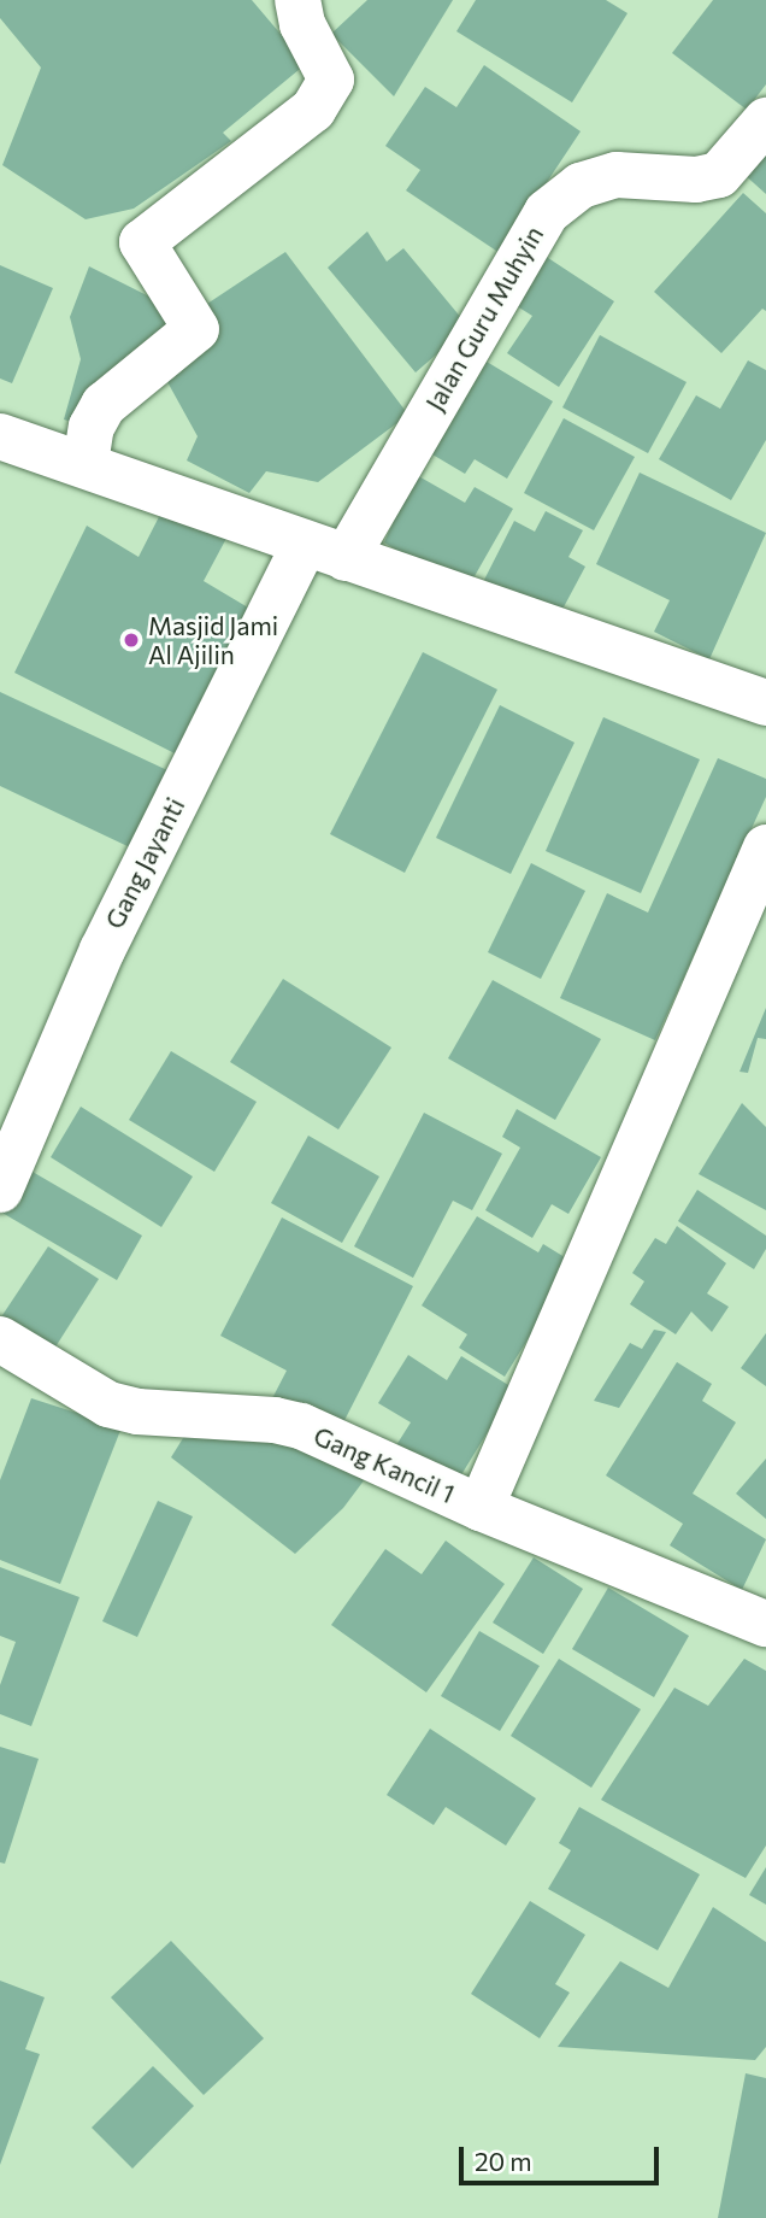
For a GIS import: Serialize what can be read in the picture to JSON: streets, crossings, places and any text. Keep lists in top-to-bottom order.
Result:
{
  "streets": {
    "street": ["Jalan Guru Muhyin", "Gang Jayanti", "Gang Kancil 1"]
  },
  "crossings": [
    ["Jalan Guru Muhyin", "Gang Jayanti"]
  ],
  "places": ["Masjid Jami Al Ajilin"],
  "scale_bar": "20 m"
}
